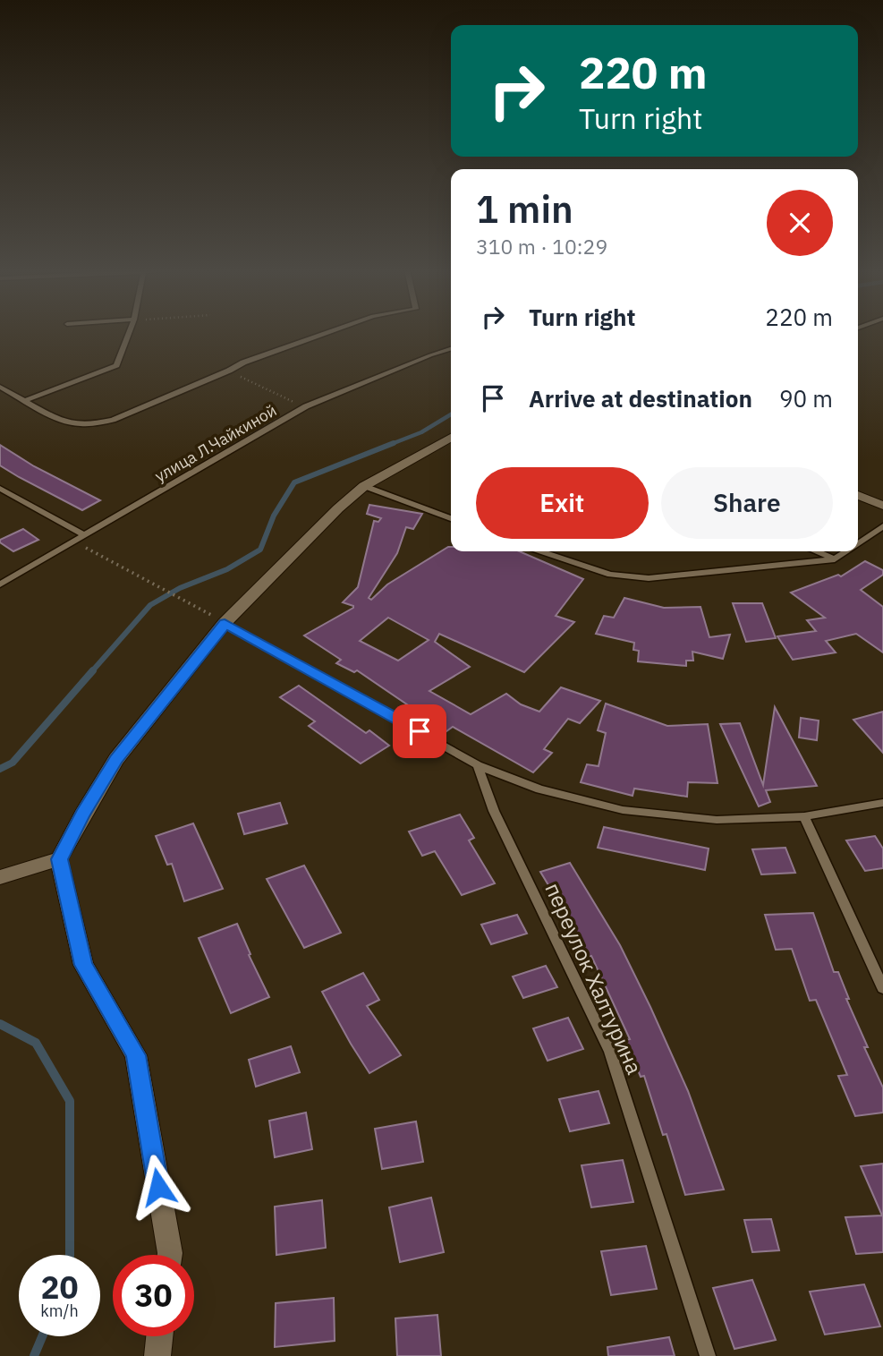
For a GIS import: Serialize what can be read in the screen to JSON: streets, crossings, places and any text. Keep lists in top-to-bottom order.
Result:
{
  "streets": {
    "lane": ["улица Л.Чайкиной", "переулок Халтурина"]
  },
  "page": {
    "turn": ["220 m", "Turn right"],
    "heading": ["1 min", "310 m · 10:29"],
    "list": [
      {
        "name": "Turn right",
        "value": "220 m"
      },
      {
        "name": "Arrive at destination",
        "value": "90 m"
      }
    ],
    "buttons": ["Exit", "Share"],
    "speed": "20 km/h",
    "limit": "30"
  }
}
